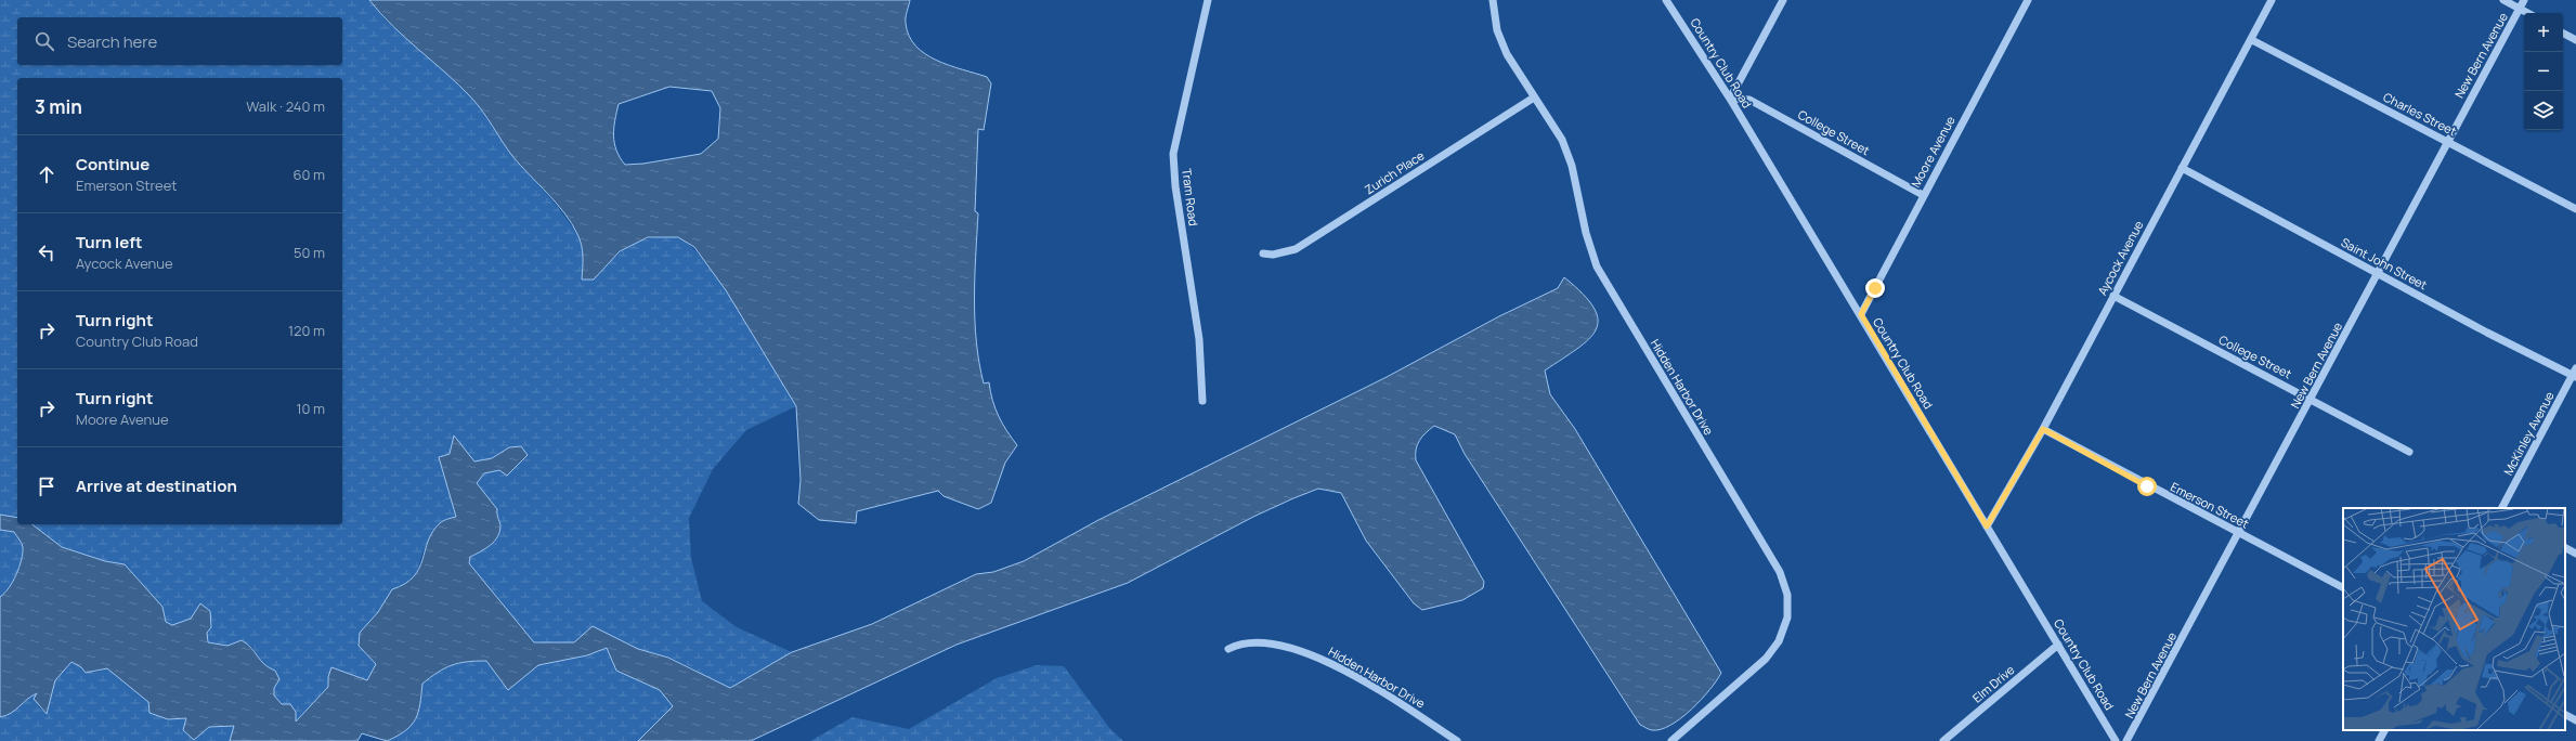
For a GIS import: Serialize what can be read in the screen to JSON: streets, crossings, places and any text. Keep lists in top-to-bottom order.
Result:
{
  "streets": {
    "street": [
      "New Bern Avenue",
      "Country Club Road",
      "Charles Street",
      "College Street",
      "Moore Avenue",
      "Zurich Place",
      "Tram Road",
      "Aycock Avenue",
      "Saint John Street",
      "Hidden Harbor Drive",
      "McKinley Avenue",
      "Emerson Street",
      "Elm Drive"
    ]
  },
  "crossings": [
    ["New Bern Avenue", "Charles Street"],
    ["New Bern Avenue", "College Street"],
    ["New Bern Avenue", "Saint John Street"],
    ["New Bern Avenue", "Emerson Street"],
    ["Country Club Road", "College Street"],
    ["Country Club Road", "Moore Avenue"],
    ["Country Club Road", "Aycock Avenue"],
    ["Country Club Road", "Elm Drive"],
    ["Charles Street", "Aycock Avenue"],
    ["College Street", "Moore Avenue"],
    ["College Street", "Aycock Avenue"],
    ["Zurich Place", "Hidden Harbor Drive"],
    ["Aycock Avenue", "Saint John Street"],
    ["Aycock Avenue", "Emerson Street"],
    ["Saint John Street", "McKinley Avenue"]
  ],
  "page": {
    "map_buttons": ["+", "−"],
    "search": "Search here",
    "heading": ["3 min", "Walk · 240 m"],
    "list": [
      ["Continue", "Emerson Street", "60 m"],
      ["Turn left", "Aycock Avenue", "50 m"],
      ["Turn right", "Country Club Road", "120 m"],
      ["Turn right", "Moore Avenue", "10 m"],
      "Arrive at destination"
    ]
  }
}
